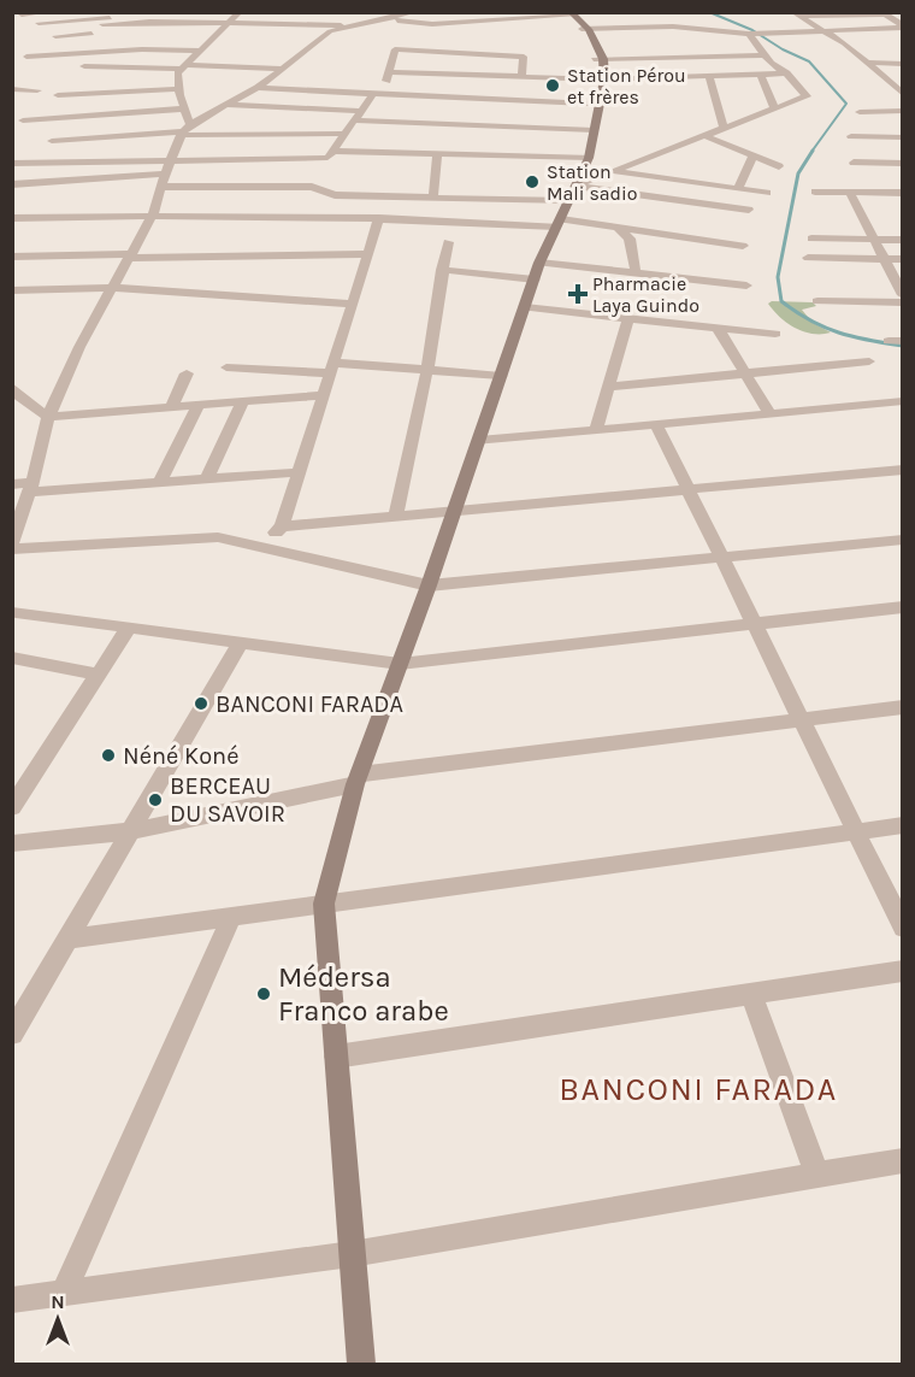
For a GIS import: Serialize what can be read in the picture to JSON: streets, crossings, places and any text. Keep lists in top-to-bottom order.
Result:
{
  "districts": ["BANCONI FARADA"],
  "places": {
    "other": [
      "Station Pérou et frères",
      "Station Mali sadio",
      "BANCONI FARADA",
      "Néné Koné",
      "BERCEAU DU SAVOIR",
      "Médersa Franco arabe"
    ],
    "health": ["Pharmacie Laya Guindo"]
  },
  "north": "top"
}
